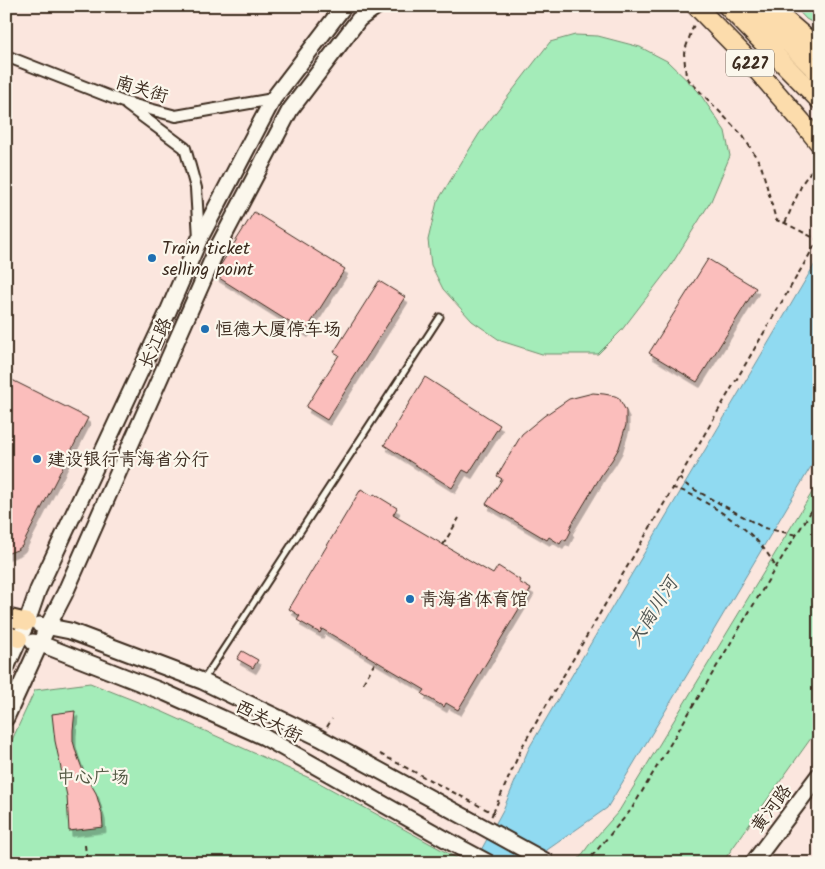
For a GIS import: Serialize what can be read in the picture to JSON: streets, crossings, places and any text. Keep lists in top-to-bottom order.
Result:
{
  "streets": {
    "highway": ["G227"],
    "main road": ["长江路", "西关大街", "黄河路"],
    "street": ["南关街"]
  },
  "crossings": [
    ["南关街", "长江路"],
    ["长江路", "西关大街"]
  ],
  "water": ["大南川河"],
  "parks": ["中心广场"],
  "places": [
    "Train ticket selling point",
    "恒德大厦停车场",
    "建设银行青海省分行",
    "青海省体育馆"
  ]
}
